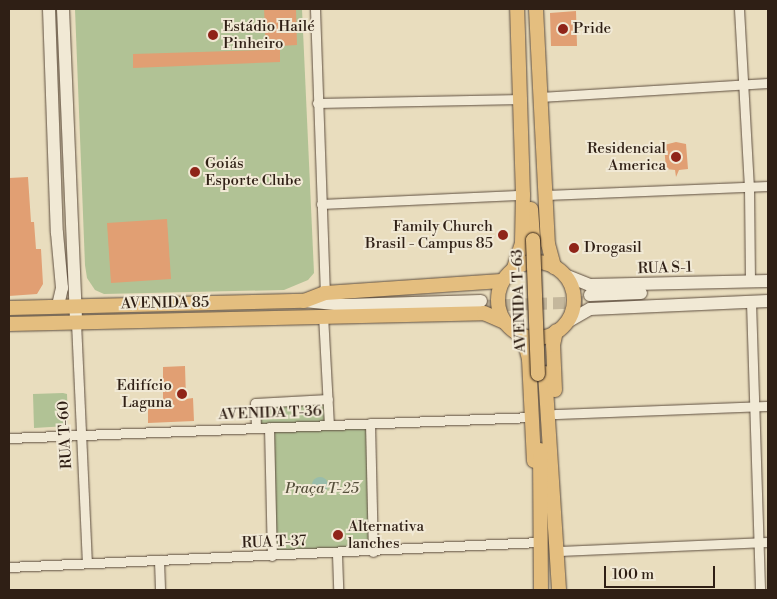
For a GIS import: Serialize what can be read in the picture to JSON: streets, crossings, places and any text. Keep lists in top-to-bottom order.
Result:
{
  "streets": {
    "main road": [
      "RUA S-1",
      "AVENIDA T-63",
      "AVENIDA 85",
      "RUA T-60"
    ],
    "street": ["AVENIDA T-36", "RUA T-37"]
  },
  "crossings": [
    ["RUA S-1", "AVENIDA T-63"],
    ["RUA S-1", "AVENIDA 85"],
    ["AVENIDA T-63", "AVENIDA 85"],
    ["AVENIDA T-63", "AVENIDA T-36"],
    ["AVENIDA T-63", "RUA T-37"],
    ["AVENIDA 85", "RUA T-60"],
    ["AVENIDA T-36", "RUA T-60"],
    ["RUA T-60", "RUA T-37"]
  ],
  "parks": ["Praça T-25"],
  "places": [
    "Pride",
    "Estádio Hailé Pinheiro",
    "Residencial America",
    "Goiás Esporte Clube",
    "Family Church Brasil - Campus 85",
    "Drogasil",
    "Edifício Laguna",
    "Alternativa lanches"
  ],
  "scale_bar": "100 m"
}
